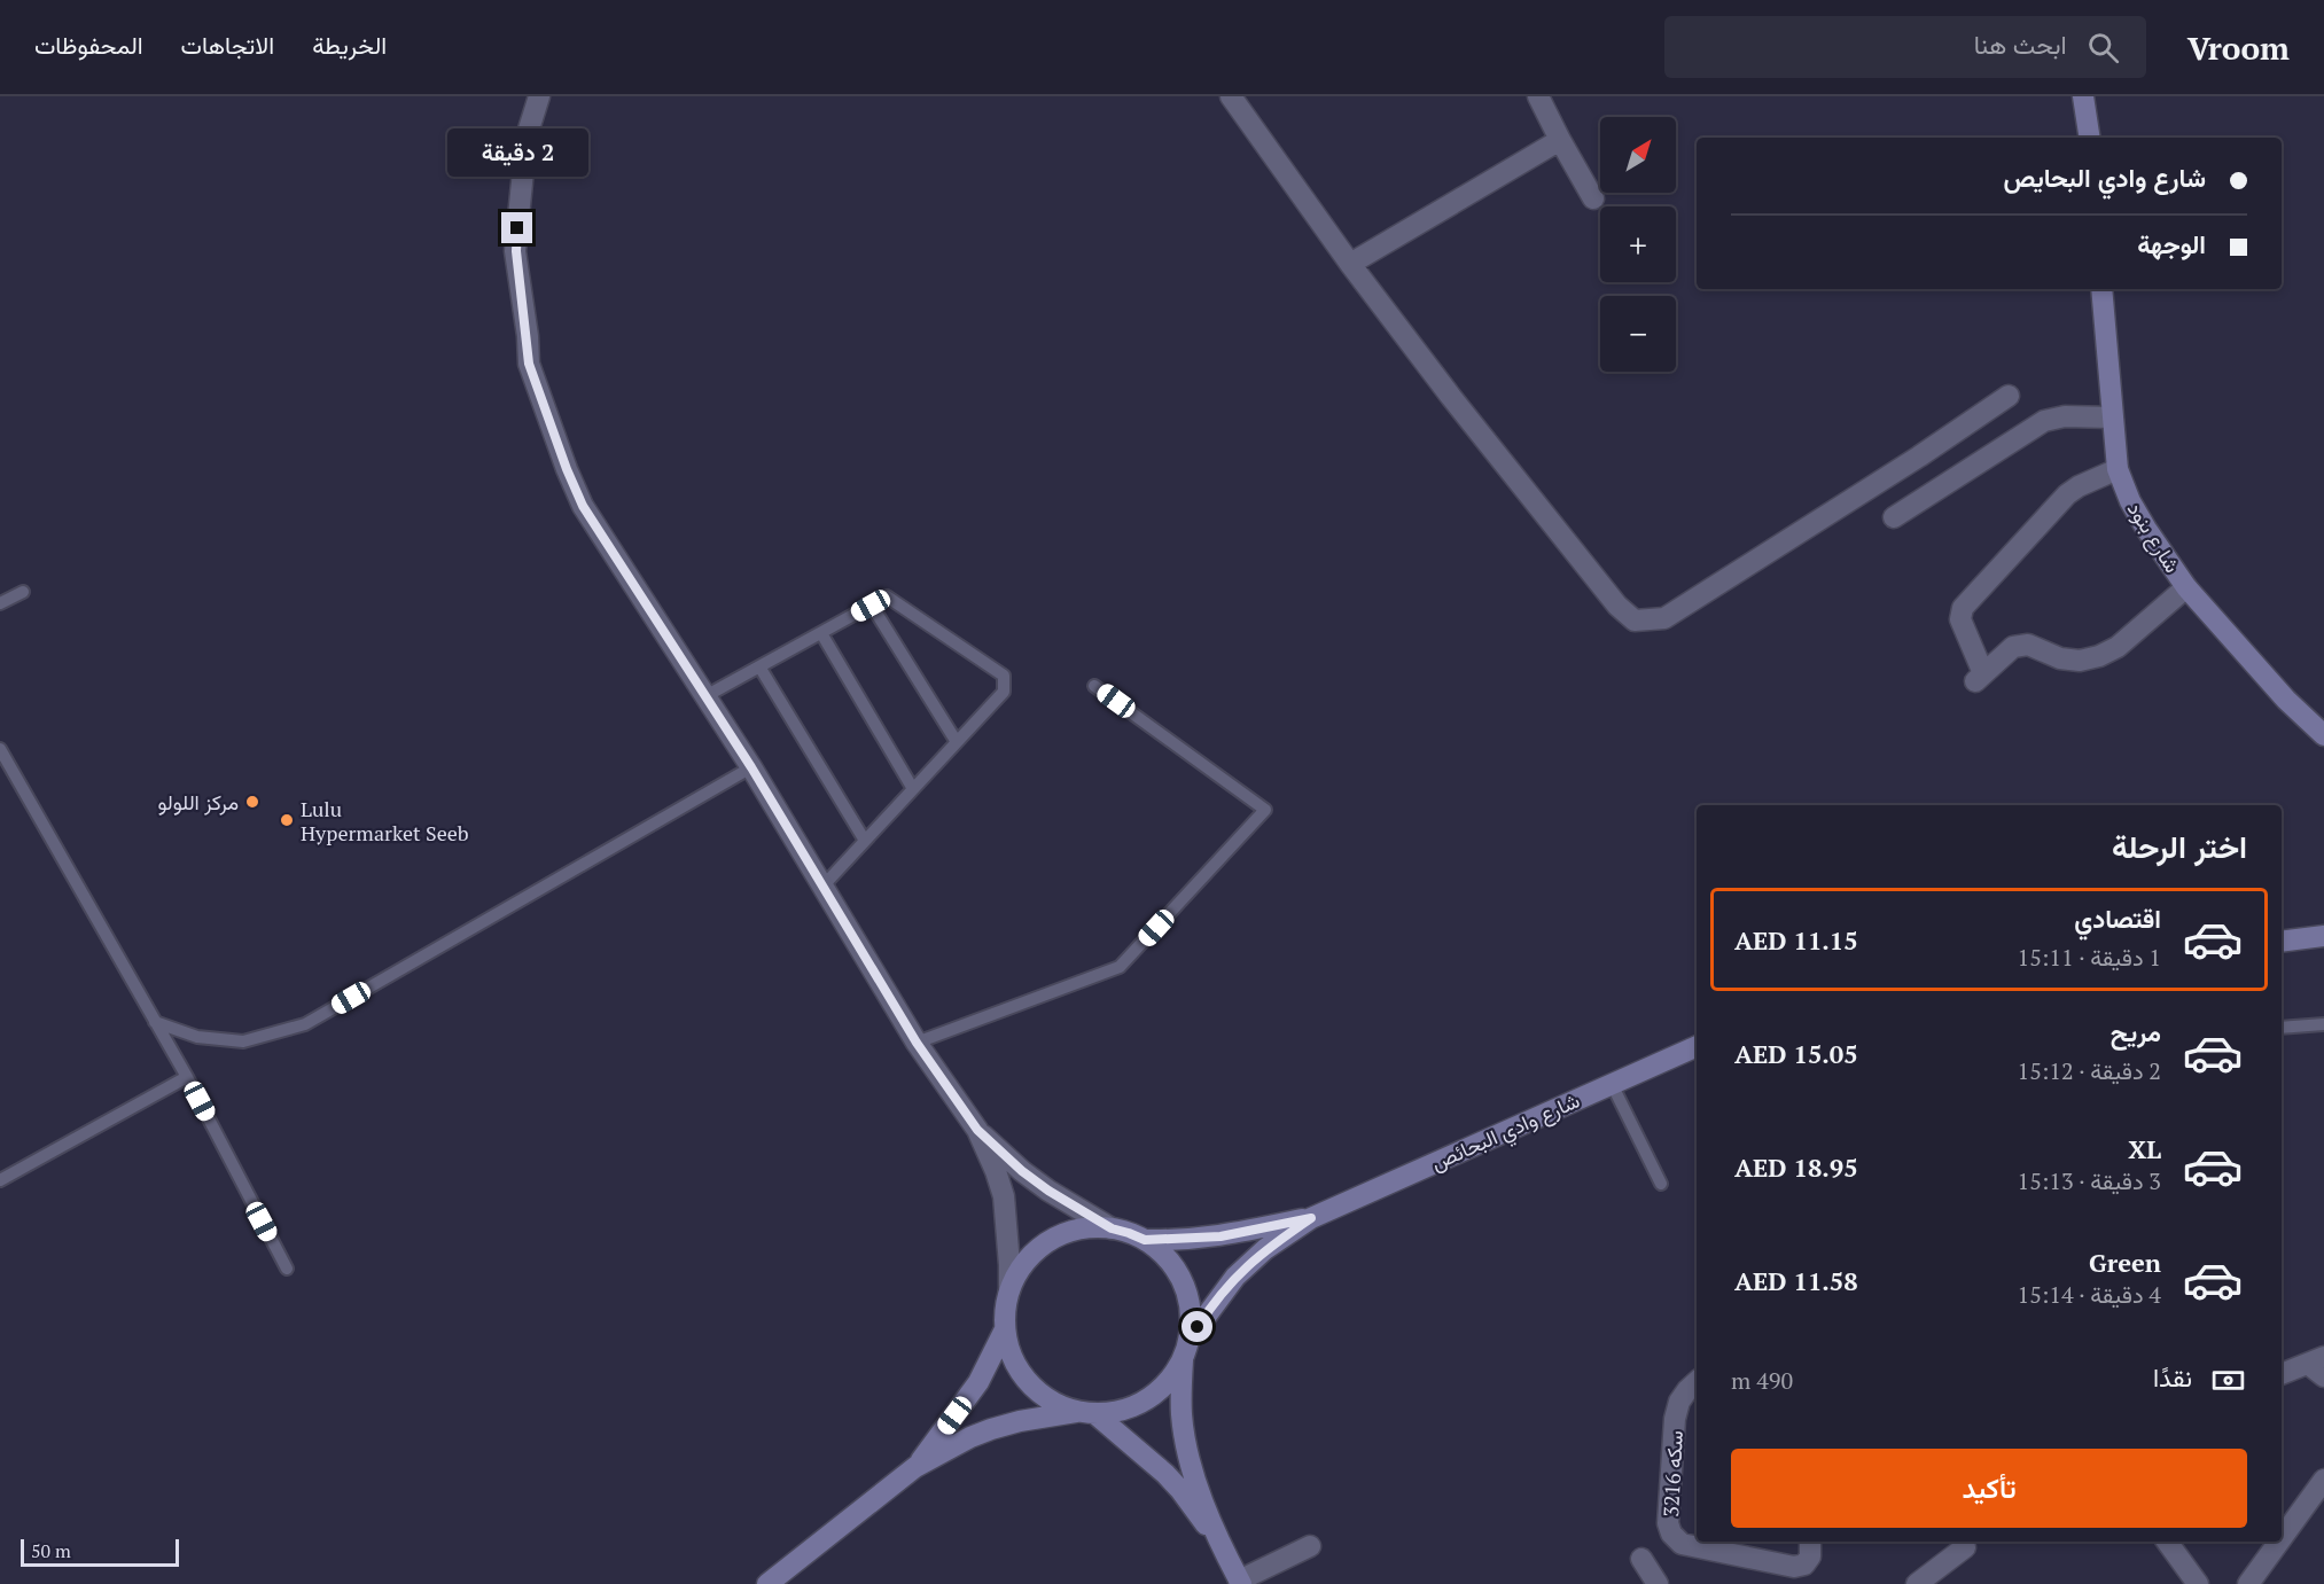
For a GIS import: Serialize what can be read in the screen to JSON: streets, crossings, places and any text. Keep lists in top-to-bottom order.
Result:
{
  "streets": {
    "street": ["شارع بنود", "شارع وادي البحائص", "سكه 3216"]
  },
  "places": ["مركز اللولو", "Lulu Hypermarket Seeb"],
  "scale_bar": "50 m",
  "north": "top right",
  "page": {
    "header": "Vroom",
    "search": "ابحث هنا",
    "nav": ["الخريطة", "الاتجاهات", "المحفوظات"],
    "map_buttons": ["+", "−"],
    "bubble": "2 دقيقة",
    "banner": ["شارع وادي البحايص", "الوجهة"],
    "heading": "اختر الرحلة",
    "list": [
      {
        "name": "اقتصادي",
        "note": "1 دقيقة · 15:11",
        "value": "AED 11.15"
      },
      {
        "name": "مريح",
        "note": "2 دقيقة · 15:12",
        "value": "AED 15.05"
      },
      {
        "name": "XL",
        "note": "3 دقيقة · 15:13",
        "value": "AED 18.95"
      },
      {
        "name": "Green",
        "note": "4 دقيقة · 15:14",
        "value": "AED 11.58"
      }
    ],
    "pay": ["نقدًا", "490 m"],
    "buttons": "تأكيد",
    "scale": "50 m"
  }
}
